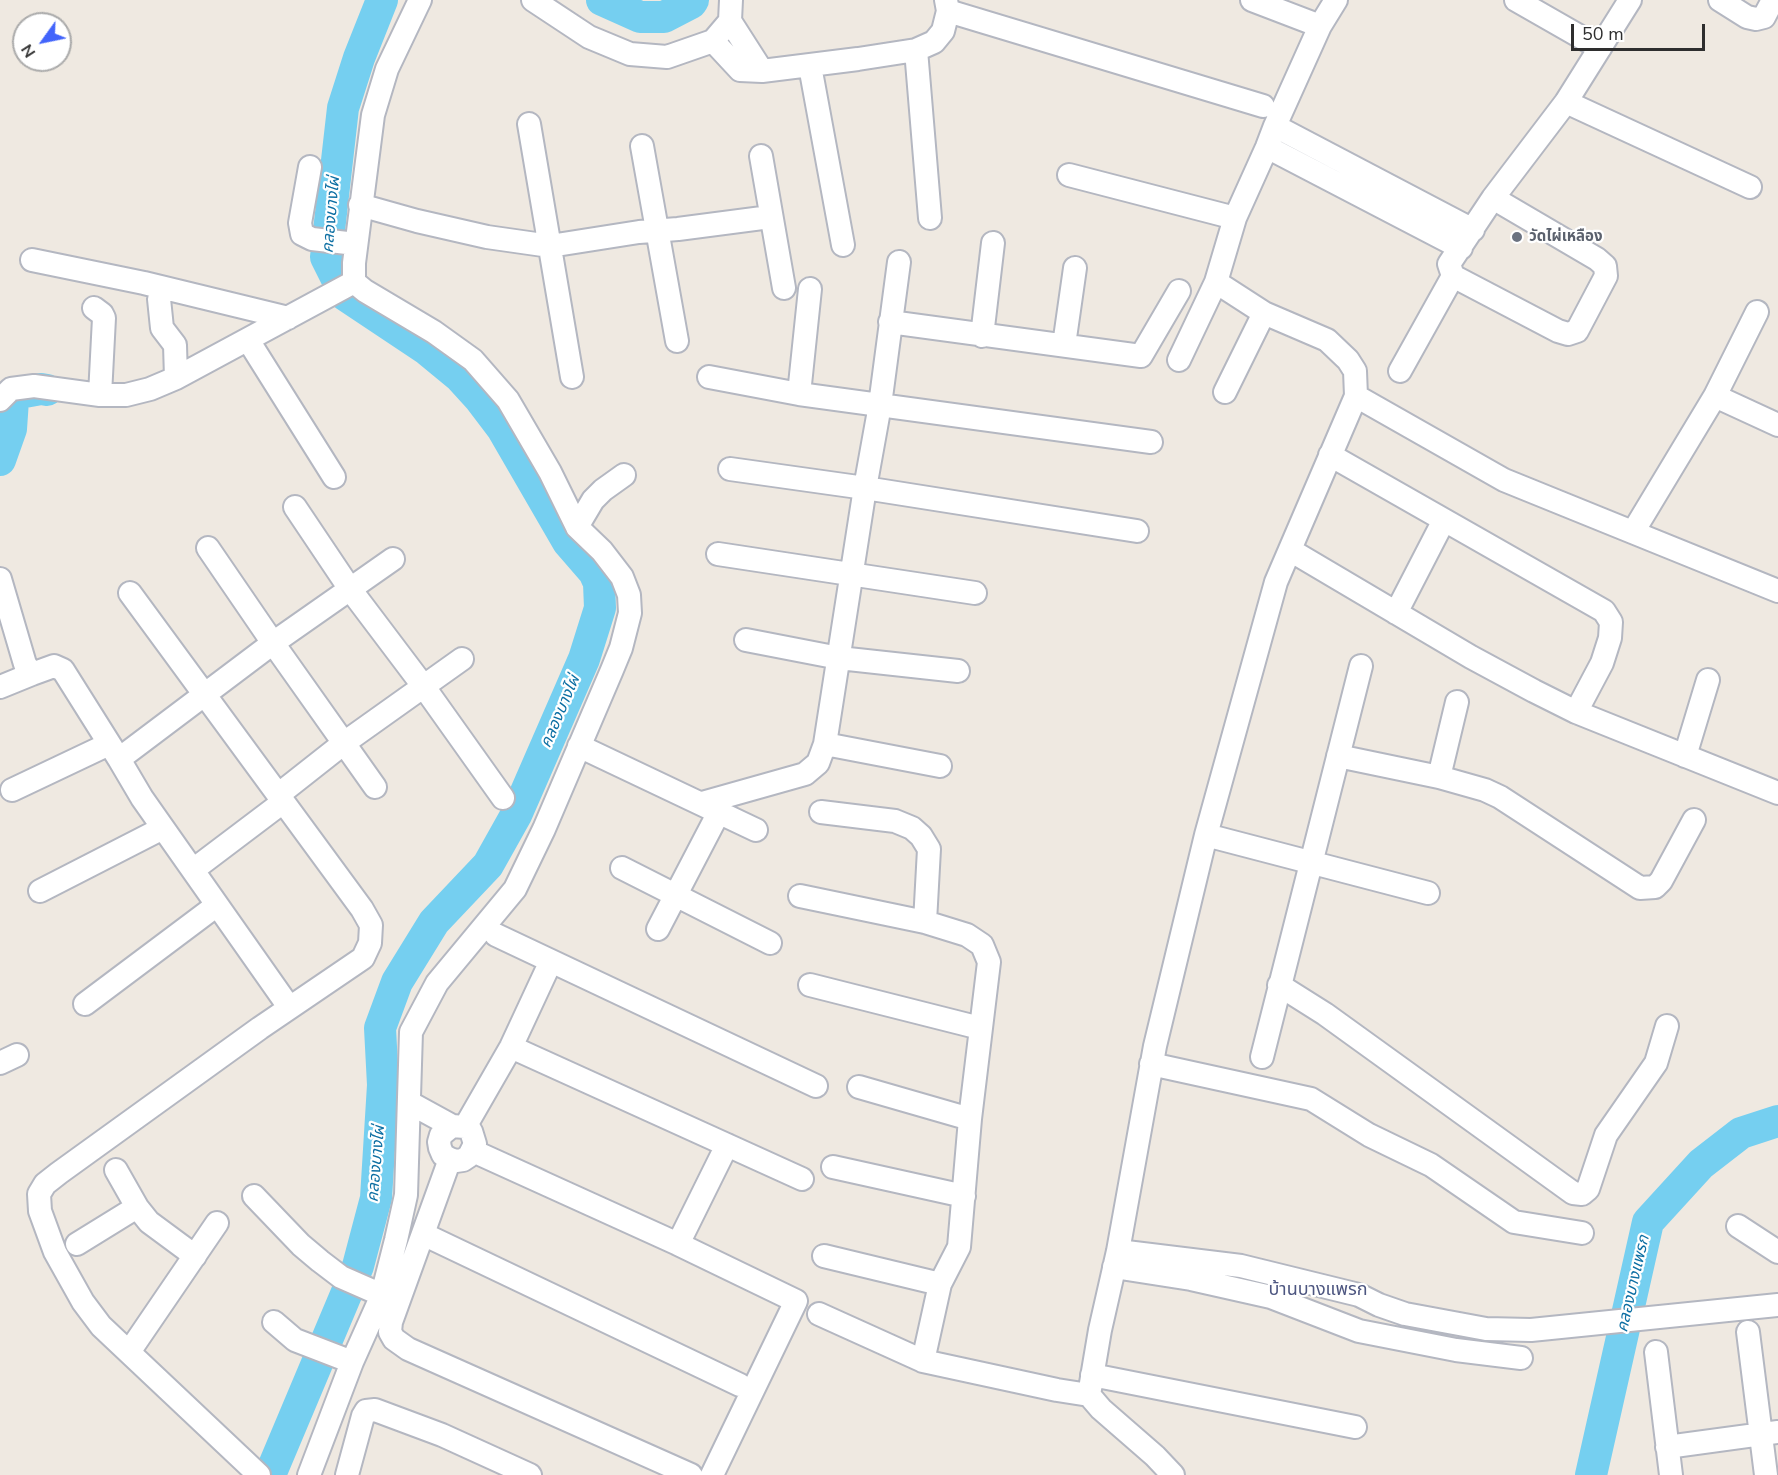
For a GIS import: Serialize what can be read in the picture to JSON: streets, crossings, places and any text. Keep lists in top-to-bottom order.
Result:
{
  "districts": ["บ้านบางแพรก"],
  "water": ["คลองบางไผ่", "คลองบางแพรก"],
  "places": ["วัดไผ่เหลือง"],
  "scale_bar": "50 m",
  "north": "bottom left"
}
